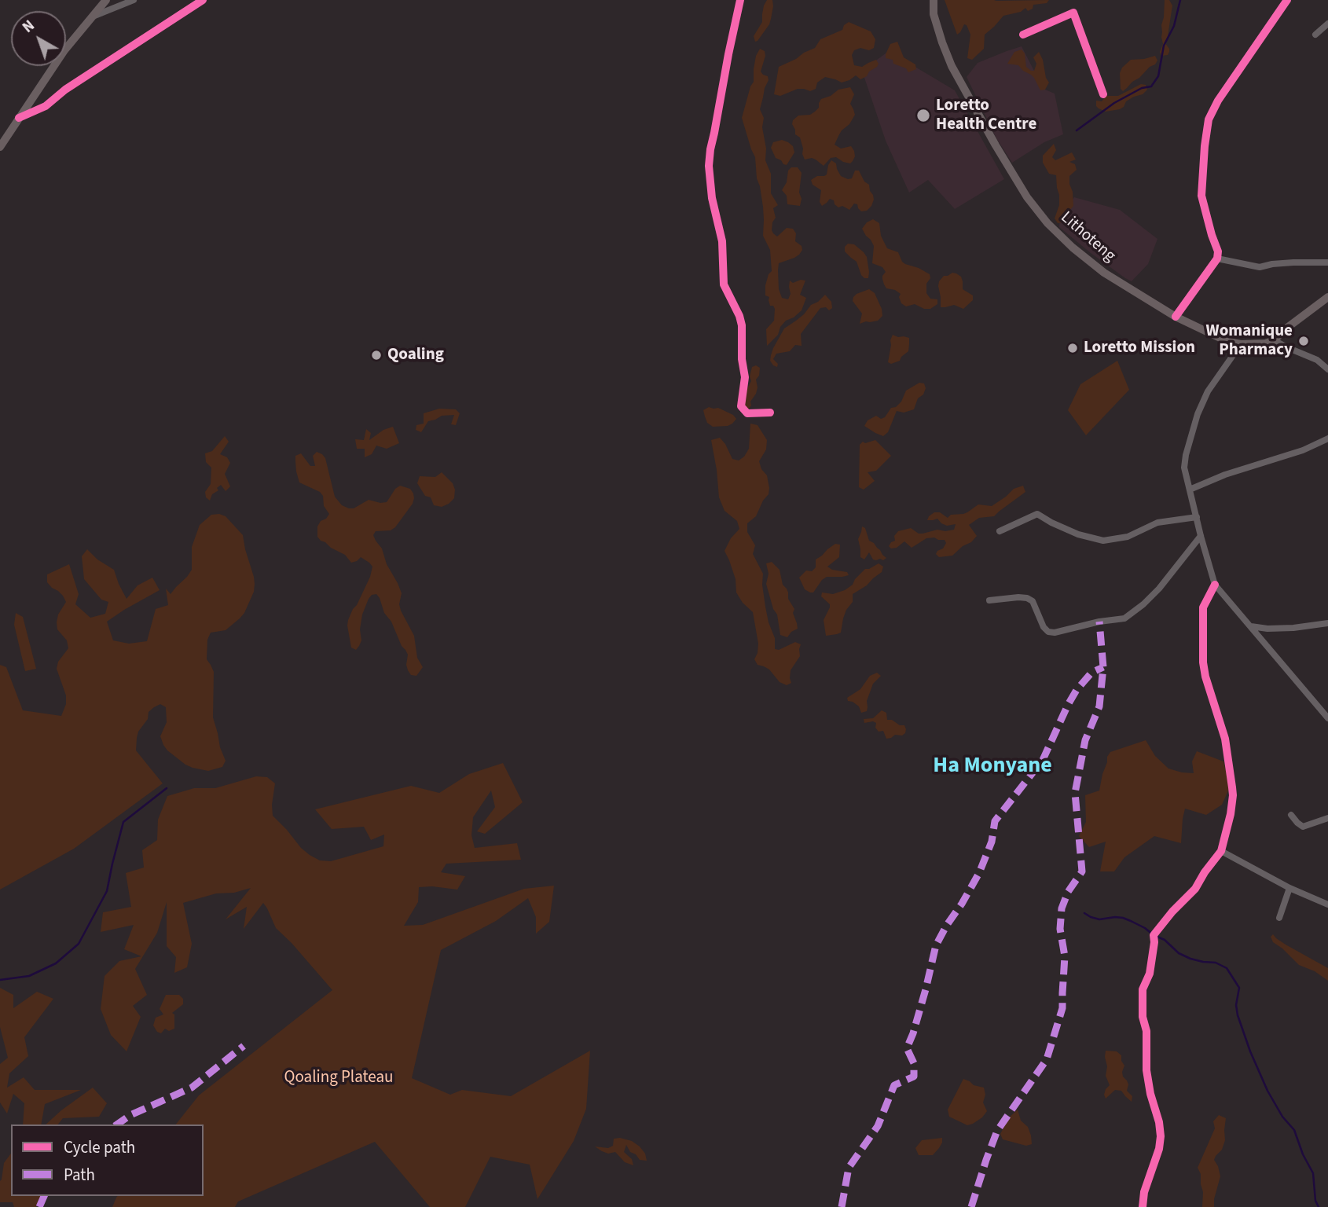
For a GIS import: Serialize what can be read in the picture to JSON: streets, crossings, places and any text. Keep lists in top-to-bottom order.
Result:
{
  "streets": {
    "main road": ["Lithoteng"]
  },
  "districts": ["Ha Monyane"],
  "parks": ["Qoaling Plateau"],
  "places": [
    "Loretto Health Centre",
    "Womanique Pharmacy",
    "Loretto Mission",
    "Qoaling"
  ],
  "legend": ["Cycle path", "Path"],
  "north": "top left"
}
